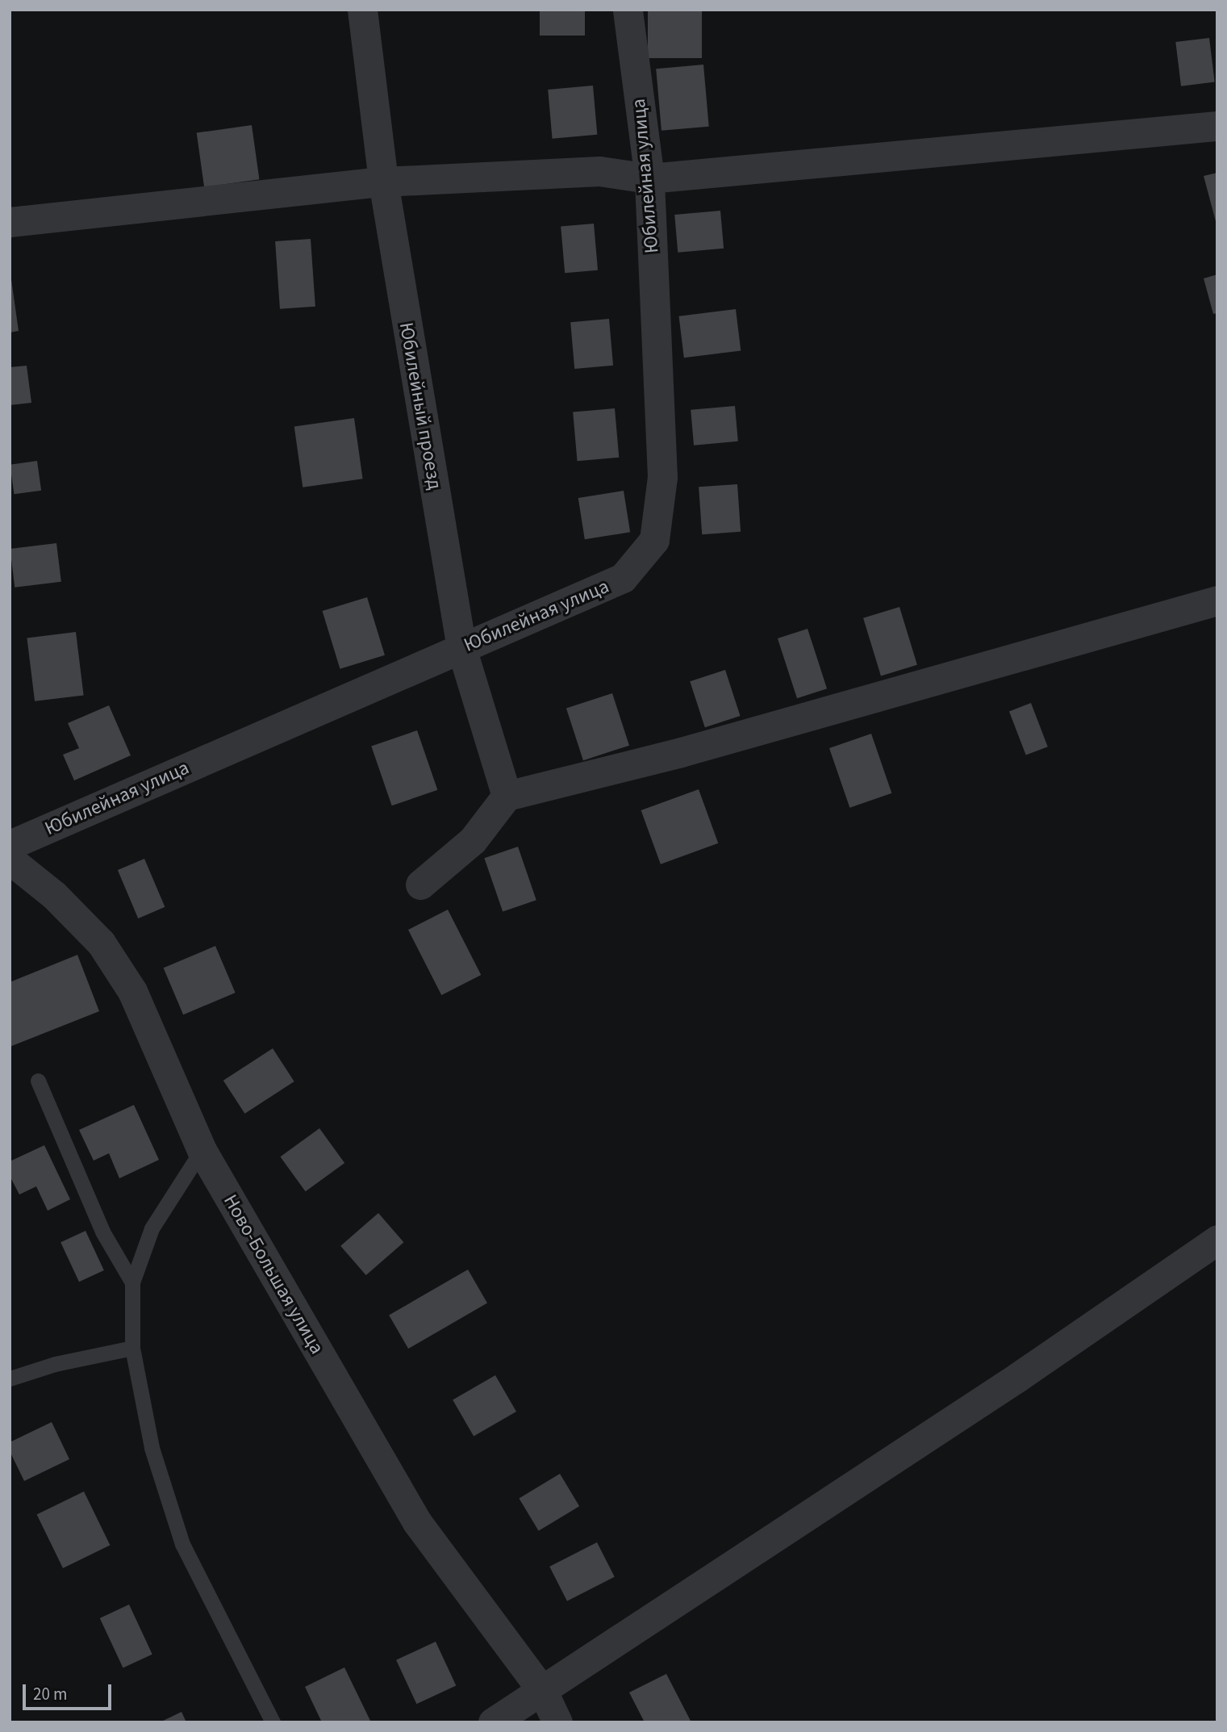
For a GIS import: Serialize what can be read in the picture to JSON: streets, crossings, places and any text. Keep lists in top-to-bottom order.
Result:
{
  "streets": {
    "street": ["Юбилейная улица", "Юбилейный проезд", "Ново-Большая улица"]
  },
  "crossings": [
    ["Юбилейная улица", "Юбилейный проезд"]
  ],
  "scale_bar": "20 m"
}
